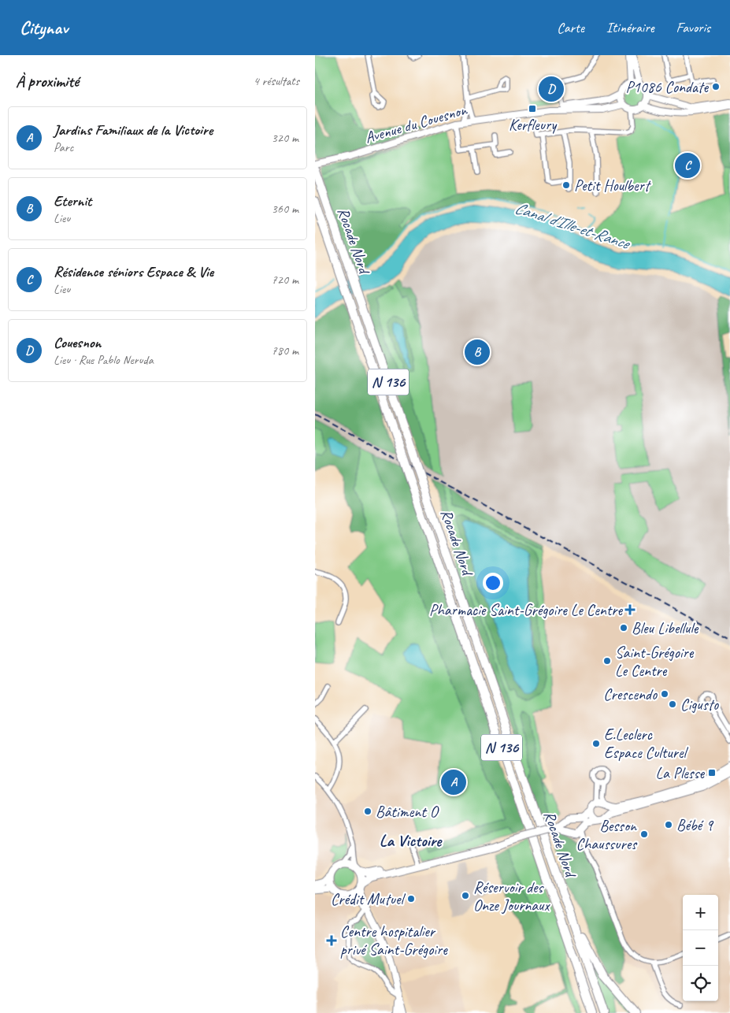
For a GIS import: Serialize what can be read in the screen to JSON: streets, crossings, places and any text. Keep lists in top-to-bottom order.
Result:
{
  "streets": {
    "highway": ["Rocade Nord", "N 136"],
    "street": ["Avenue du Couesnon"]
  },
  "districts": ["La Victoire"],
  "water": ["Canal d'Ille-et-Rance"],
  "places": {
    "other": [
      "P1086 Condate",
      "Petit Houlbert",
      "Bleu Libellule",
      "Saint-Grégoire Le Centre",
      "Crescendo",
      "Cigusto",
      "E.Leclerc Espace Culturel",
      "Bâtiment O",
      "Bébé 9",
      "Besson Chaussures",
      "Réservoir des Onze Journaux",
      "Crédit Mutuel"
    ],
    "transit": ["Kerfleury", "La Plesse"],
    "health": ["Pharmacie Saint-Grégoire Le Centre", "Centre hospitalier privé Saint-Grégoire"]
  },
  "page": {
    "header": "Citynav",
    "nav": ["Carte", "Itinéraire", "Favoris"],
    "heading": ["À proximité", "4 résultats"],
    "pins": [
      "D",
      "C",
      "B",
      "A"
    ],
    "list": [
      {
        "mark": "A",
        "name": "Jardins Familiaux de la Victoire",
        "note": "Parc",
        "value": "320 m"
      },
      {
        "mark": "B",
        "name": "Eternit",
        "note": "Lieu",
        "value": "360 m"
      },
      {
        "mark": "C",
        "name": "Résidence séniors Espace & Vie",
        "note": "Lieu",
        "value": "720 m"
      },
      {
        "mark": "D",
        "name": "Couesnon",
        "note": "Lieu · Rue Pablo Neruda",
        "value": "780 m"
      }
    ],
    "map_buttons": ["+", "−"]
  }
}
